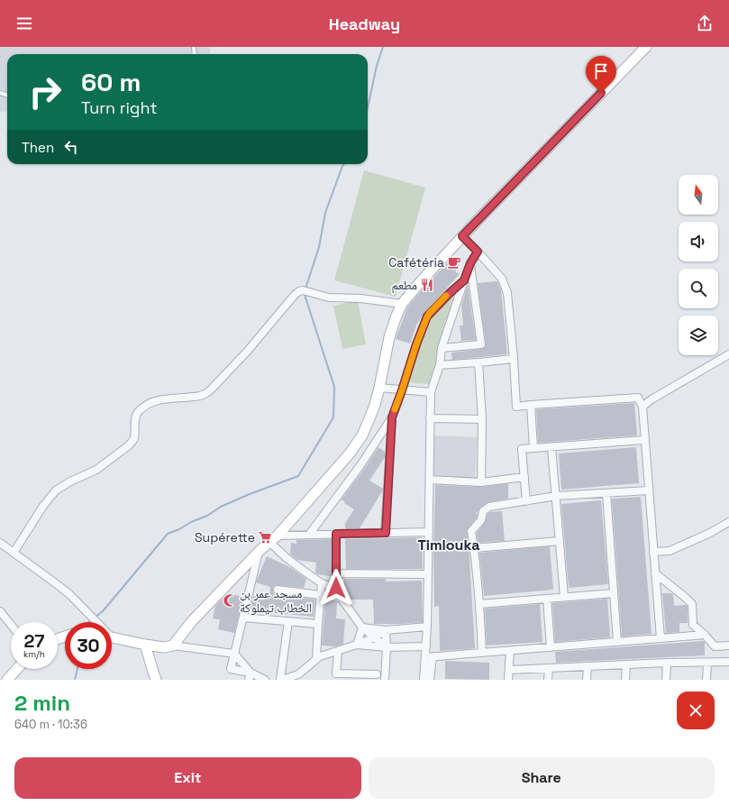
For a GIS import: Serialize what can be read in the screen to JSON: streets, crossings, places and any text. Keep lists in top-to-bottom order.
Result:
{
  "districts": ["Timlouka"],
  "places": {
    "cafe": ["Cafétéria"],
    "restaurant": ["مطعم"],
    "supermarket": ["Supérette"],
    "mosque": ["مسجد عمر بن الخطاب تيملوكة"]
  },
  "north": "top",
  "page": {
    "header": "Headway",
    "turn": ["60 m", "Turn right"],
    "then": "Then",
    "speed": "27 km/h",
    "limit": "30",
    "heading": ["2 min", "640 m · 10:36"],
    "buttons": ["Exit", "Share"]
  }
}
